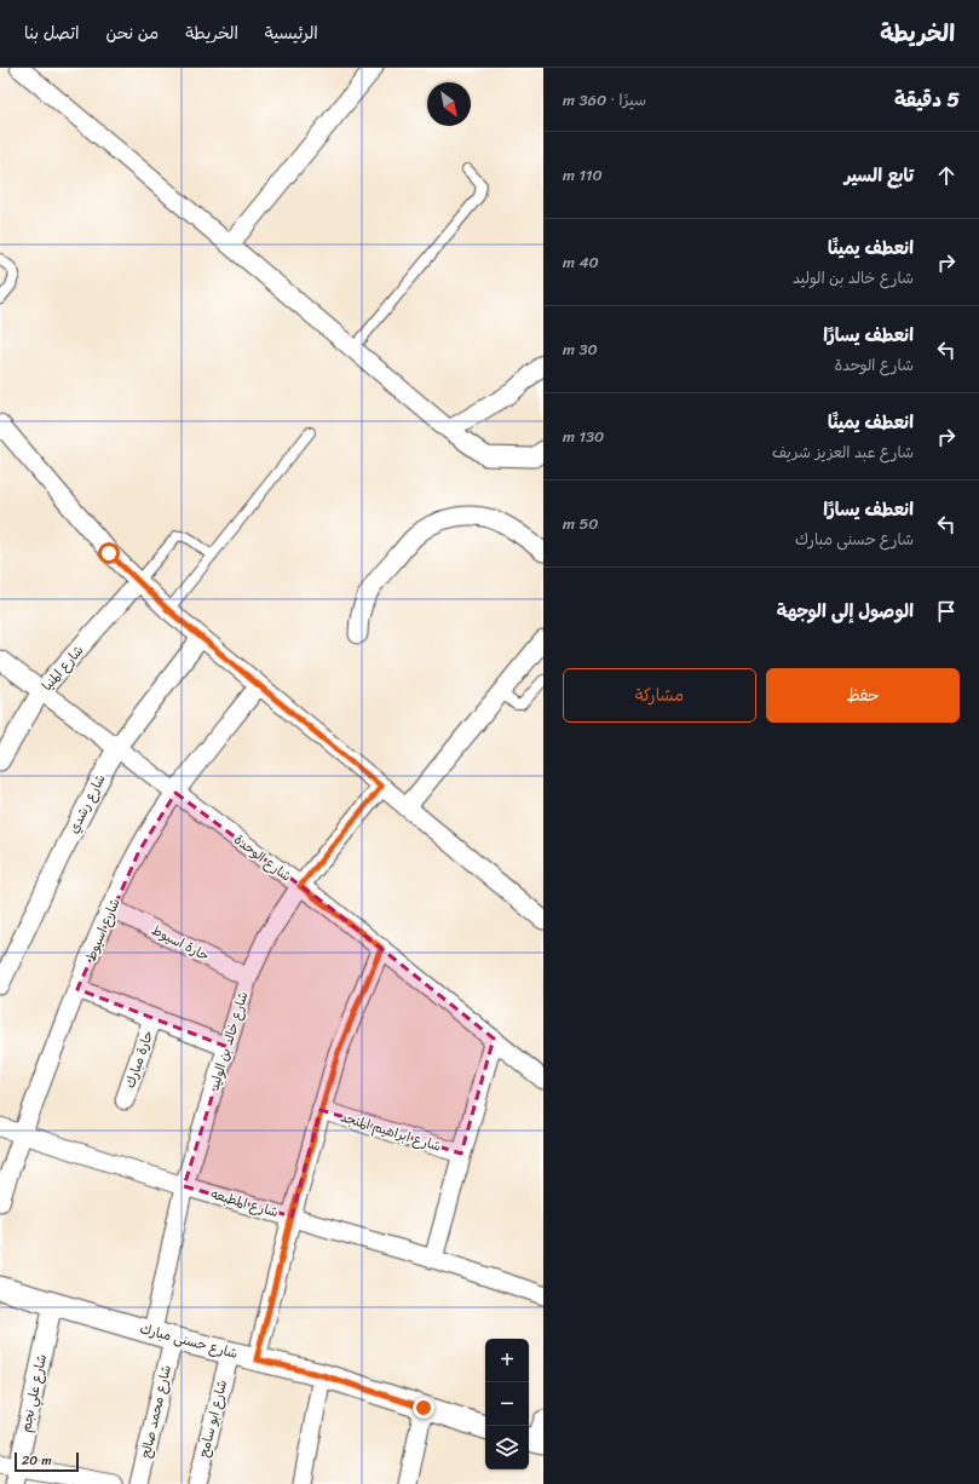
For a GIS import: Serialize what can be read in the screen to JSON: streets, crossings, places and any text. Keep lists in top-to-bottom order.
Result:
{
  "streets": {
    "street": [
      "شارع المنيا",
      "شارع رشدي",
      "شارع الوحدة",
      "شارع اسيوط",
      "حارة اسيوط",
      "شارع خالد بن الوليد",
      "حارة مبارك",
      "شارع ابراهيم المنجد",
      "شارع المطبعه",
      "شارع حسنى مبارك",
      "شارع علي نجم",
      "شارع محمد صالح",
      "شارع ابو سامح"
    ]
  },
  "crossings": [
    ["شارع المنيا", "شارع الوحدة"],
    ["شارع رشدي", "شارع الوحدة"],
    ["شارع الوحدة", "شارع اسيوط"],
    ["شارع الوحدة", "شارع خالد بن الوليد"],
    ["شارع اسيوط", "حارة اسيوط"],
    ["شارع اسيوط", "شارع المطبعه"],
    ["حارة اسيوط", "شارع خالد بن الوليد"],
    ["شارع خالد بن الوليد", "شارع المطبعه"],
    ["شارع خالد بن الوليد", "شارع حسنى مبارك"],
    ["شارع خالد بن الوليد", "شارع محمد صالح"],
    ["شارع حسنى مبارك", "شارع علي نجم"],
    ["شارع حسنى مبارك", "شارع محمد صالح"],
    ["شارع حسنى مبارك", "شارع ابو سامح"]
  ],
  "scale_bar": "20 m",
  "north": "bottom right",
  "page": {
    "header": "الخريطة",
    "nav": [
      "الرئيسية",
      "الخريطة",
      "من نحن",
      "اتصل بنا"
    ],
    "heading": ["5 دقيقة", "سيرًا · 360 m"],
    "list": [
      ["تابع السير", "110 m"],
      ["انعطف يمينًا", "شارع خالد بن الوليد", "40 m"],
      ["انعطف يسارًا", "شارع الوحدة", "30 m"],
      ["انعطف يمينًا", "شارع عبد العزيز شريف", "130 m"],
      ["انعطف يسارًا", "شارع حسنى مبارك", "50 m"],
      "الوصول إلى الوجهة"
    ],
    "buttons": ["حفظ", "مشاركة"],
    "map_buttons": ["+", "−"],
    "scale": "20 m"
  }
}
